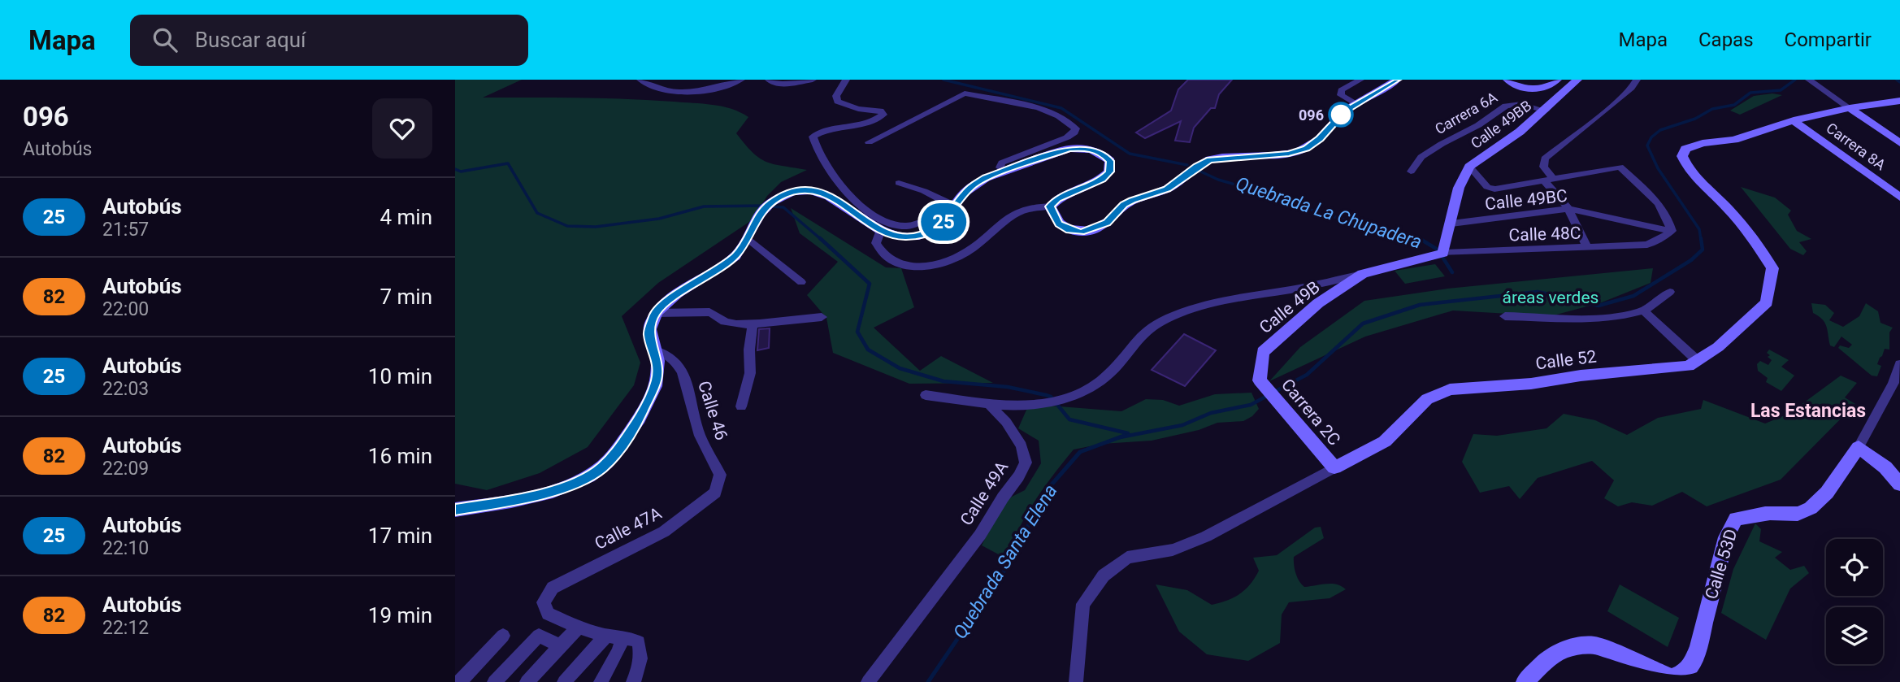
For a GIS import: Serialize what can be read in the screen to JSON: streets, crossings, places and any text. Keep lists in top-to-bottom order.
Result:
{
  "streets": {
    "street": [
      "Carrera 6A",
      "Calle 49BB",
      "Carrera 8A",
      "Calle 49BC",
      "Calle 48C",
      "Calle 49B",
      "Calle 52",
      "Calle 46",
      "Carrera 2C",
      "Calle 49A",
      "Calle 47A",
      "Calle 53D"
    ]
  },
  "crossings": [
    ["Carrera 6A", "Calle 49BB"],
    ["Calle 49BB", "Calle 49BC"],
    ["Calle 49BB", "Calle 48C"],
    ["Carrera 8A", "Calle 52"],
    ["Calle 49BC", "Calle 48C"],
    ["Calle 49B", "Carrera 2C"],
    ["Calle 52", "Carrera 2C"],
    ["Calle 46", "Calle 47A"]
  ],
  "districts": ["Las Estancias"],
  "water": ["Quebrada La Chupadera", "Quebrada Santa Elena"],
  "parks": ["áreas verdes"],
  "places": ["096"],
  "lines": ["bus line 25"],
  "page": {
    "header": "Mapa",
    "search": "Buscar aquí",
    "nav": ["Mapa", "Capas", "Compartir"],
    "heading": ["096", "Autobús"],
    "on_map": "25",
    "list": [
      {
        "mark": "25",
        "name": "Autobús",
        "note": "21:57",
        "value": "4 min"
      },
      {
        "mark": "82",
        "name": "Autobús",
        "note": "22:00",
        "value": "7 min"
      },
      {
        "mark": "25",
        "name": "Autobús",
        "note": "22:03",
        "value": "10 min"
      },
      {
        "mark": "82",
        "name": "Autobús",
        "note": "22:09",
        "value": "16 min"
      },
      {
        "mark": "25",
        "name": "Autobús",
        "note": "22:10",
        "value": "17 min"
      },
      {
        "mark": "82",
        "name": "Autobús",
        "note": "22:12",
        "value": "19 min"
      }
    ]
  }
}
